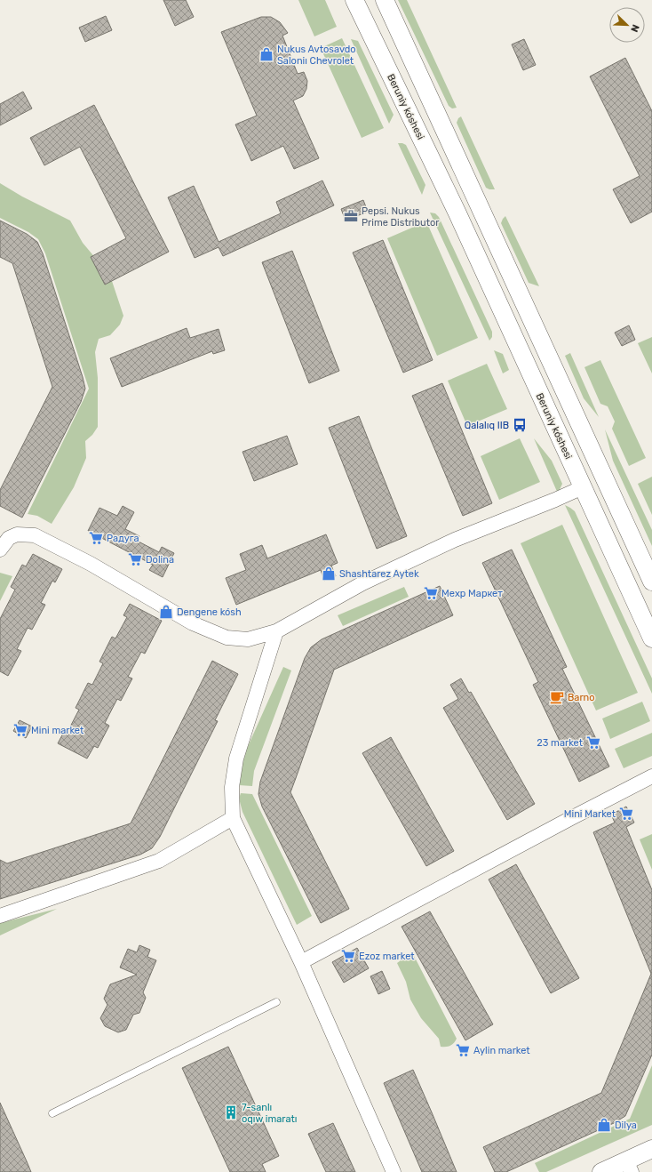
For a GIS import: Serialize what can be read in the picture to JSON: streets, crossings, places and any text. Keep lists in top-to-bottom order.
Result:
{
  "streets": {
    "street": ["Beruniy kóshesi"]
  },
  "places": {
    "shop": [
      "Nukus Avtosavdo Saloniı Chevrolet",
      "Shashtarez Aytek",
      "Dengene kósh",
      "Dilya"
    ],
    "office": ["Pepsi. Nukus Prime Distributor"],
    "bus stop": ["Qalalıq IIB"],
    "supermarket": [
      "Радуга",
      "Dolina",
      "Мехр Маркет",
      "Mini market",
      "23 market",
      "Mini Market",
      "Ezoz market",
      "Aylin market"
    ],
    "cafe": ["Barno"],
    "building": ["7-sanlı oqıw imaratı"]
  },
  "north": "bottom right"
}
